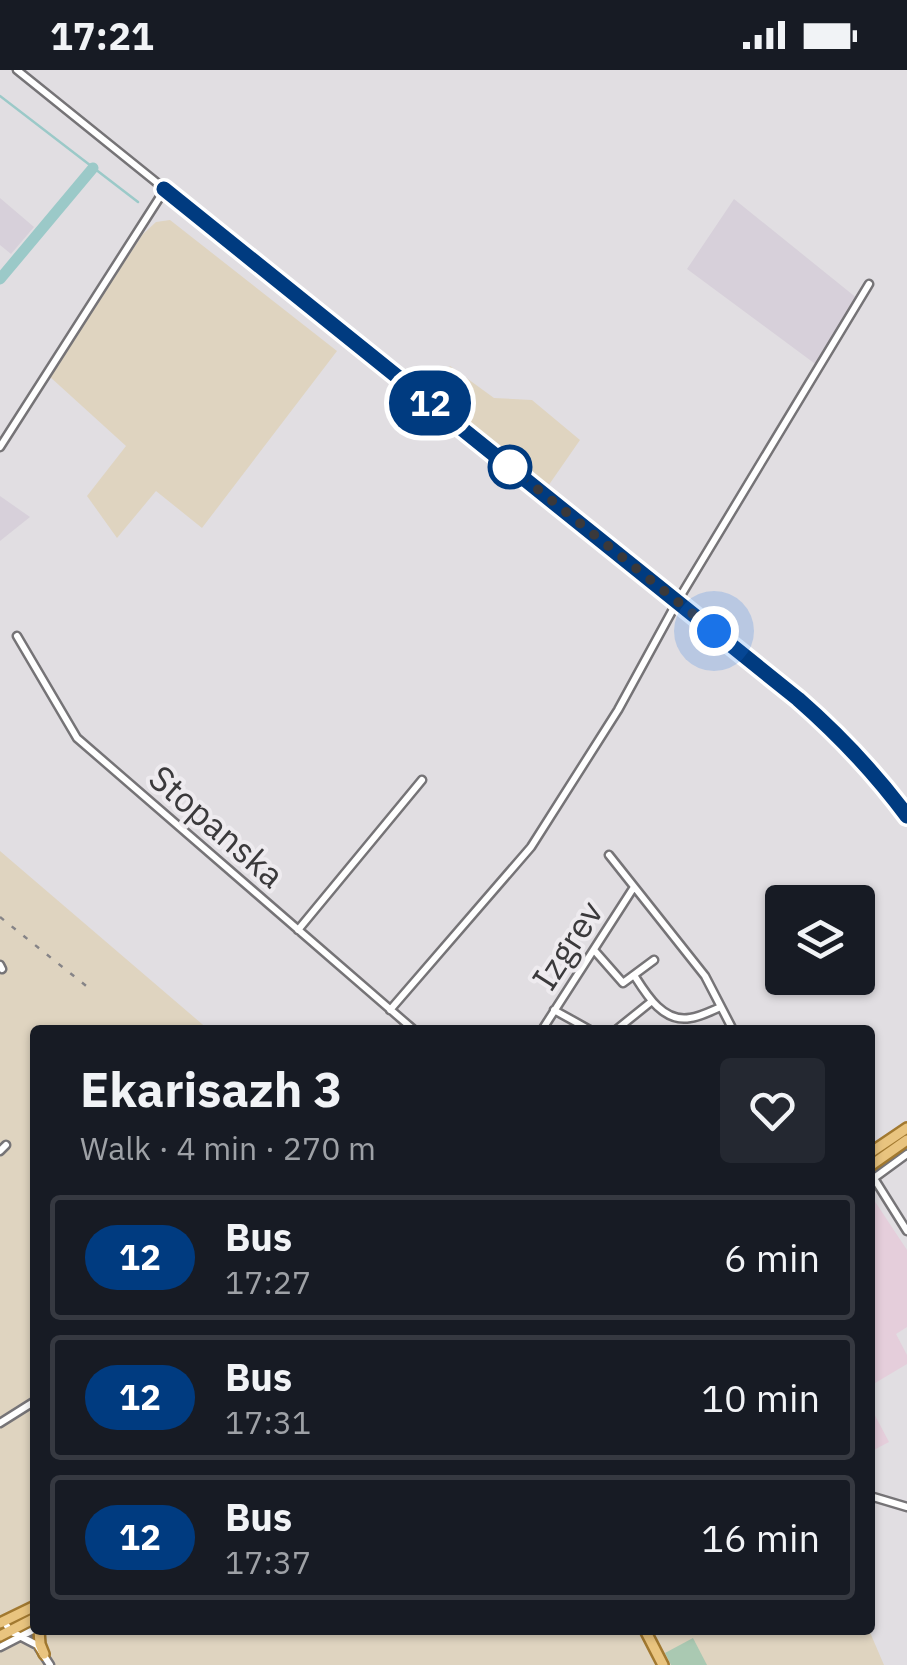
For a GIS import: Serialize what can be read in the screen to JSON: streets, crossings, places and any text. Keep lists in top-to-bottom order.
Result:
{
  "streets": {
    "street": ["Stopanska", "Izgrev"]
  },
  "lines": ["bus line 12"],
  "page": {
    "status": "17:21",
    "on_map": "12",
    "heading": ["Ekarisazh 3", "Walk · 4 min · 270 m"],
    "list": [
      {
        "mark": "12",
        "name": "Bus",
        "note": "17:27",
        "value": "6 min"
      },
      {
        "mark": "12",
        "name": "Bus",
        "note": "17:31",
        "value": "10 min"
      },
      {
        "mark": "12",
        "name": "Bus",
        "note": "17:37",
        "value": "16 min"
      }
    ]
  }
}
